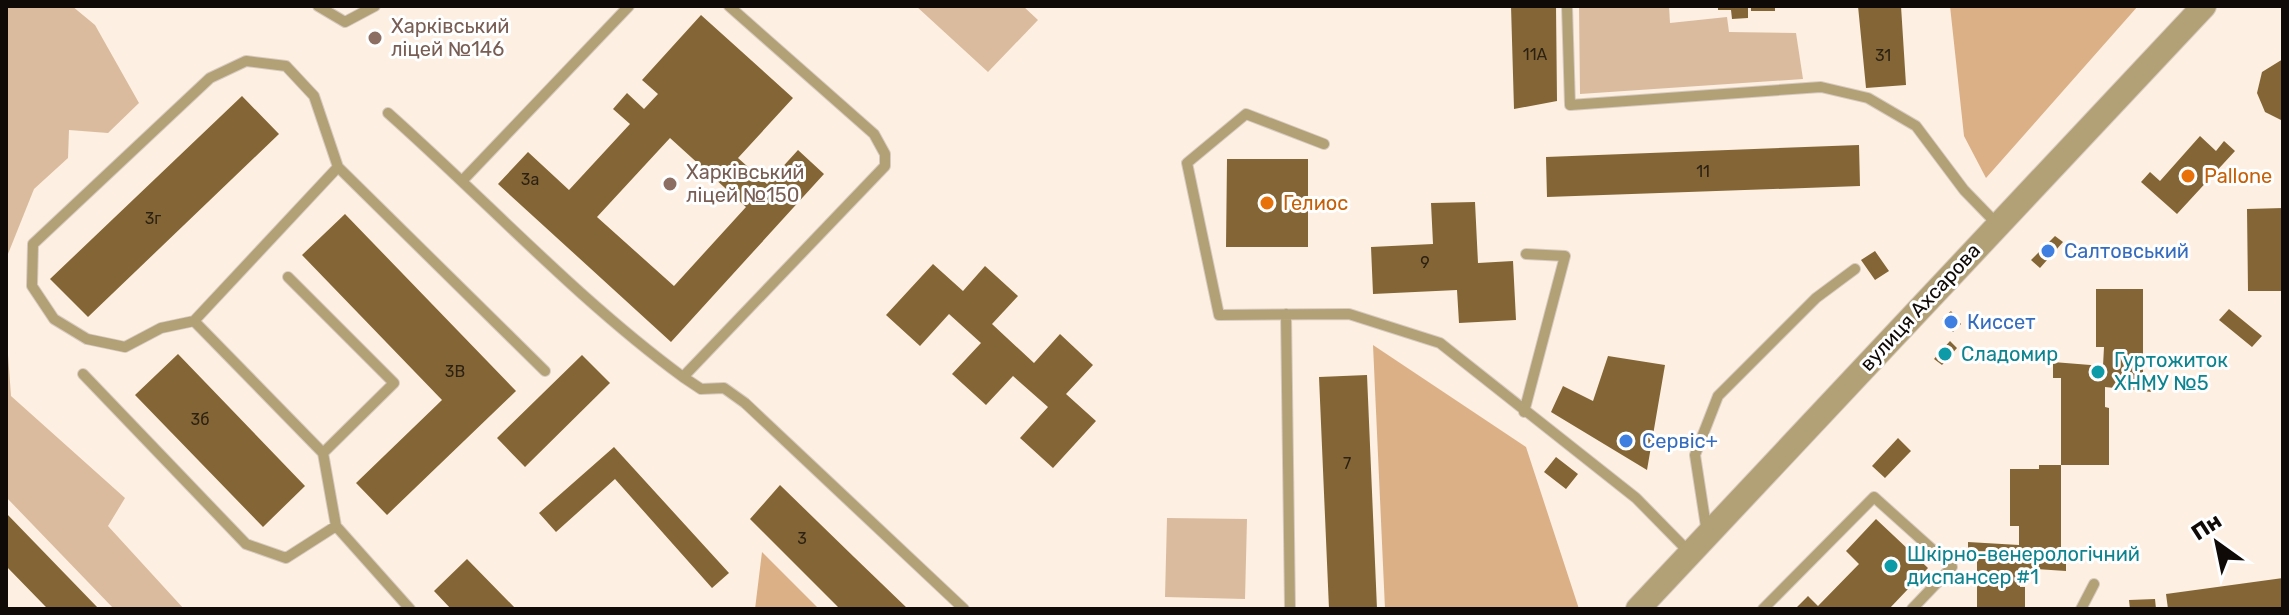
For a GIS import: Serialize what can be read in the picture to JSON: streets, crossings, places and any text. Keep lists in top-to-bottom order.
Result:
{
  "streets": {
    "street": ["вулиця Ахсарова"]
  },
  "places": [
    "Харківський ліцей №146",
    "Pallone",
    "Харківський ліцей №150",
    "Гелиос",
    "Салтовський",
    "Киссет",
    "Сладомир",
    "Гуртожиток ХНМУ №5",
    "Сервіс+",
    "Шкірно-венерологічний диспансер #1"
  ],
  "house_numbers": [
    "11А",
    "31",
    "11",
    "3а",
    "3г",
    "9",
    "3В",
    "3б",
    "7",
    "3"
  ],
  "north": "top left"
}
